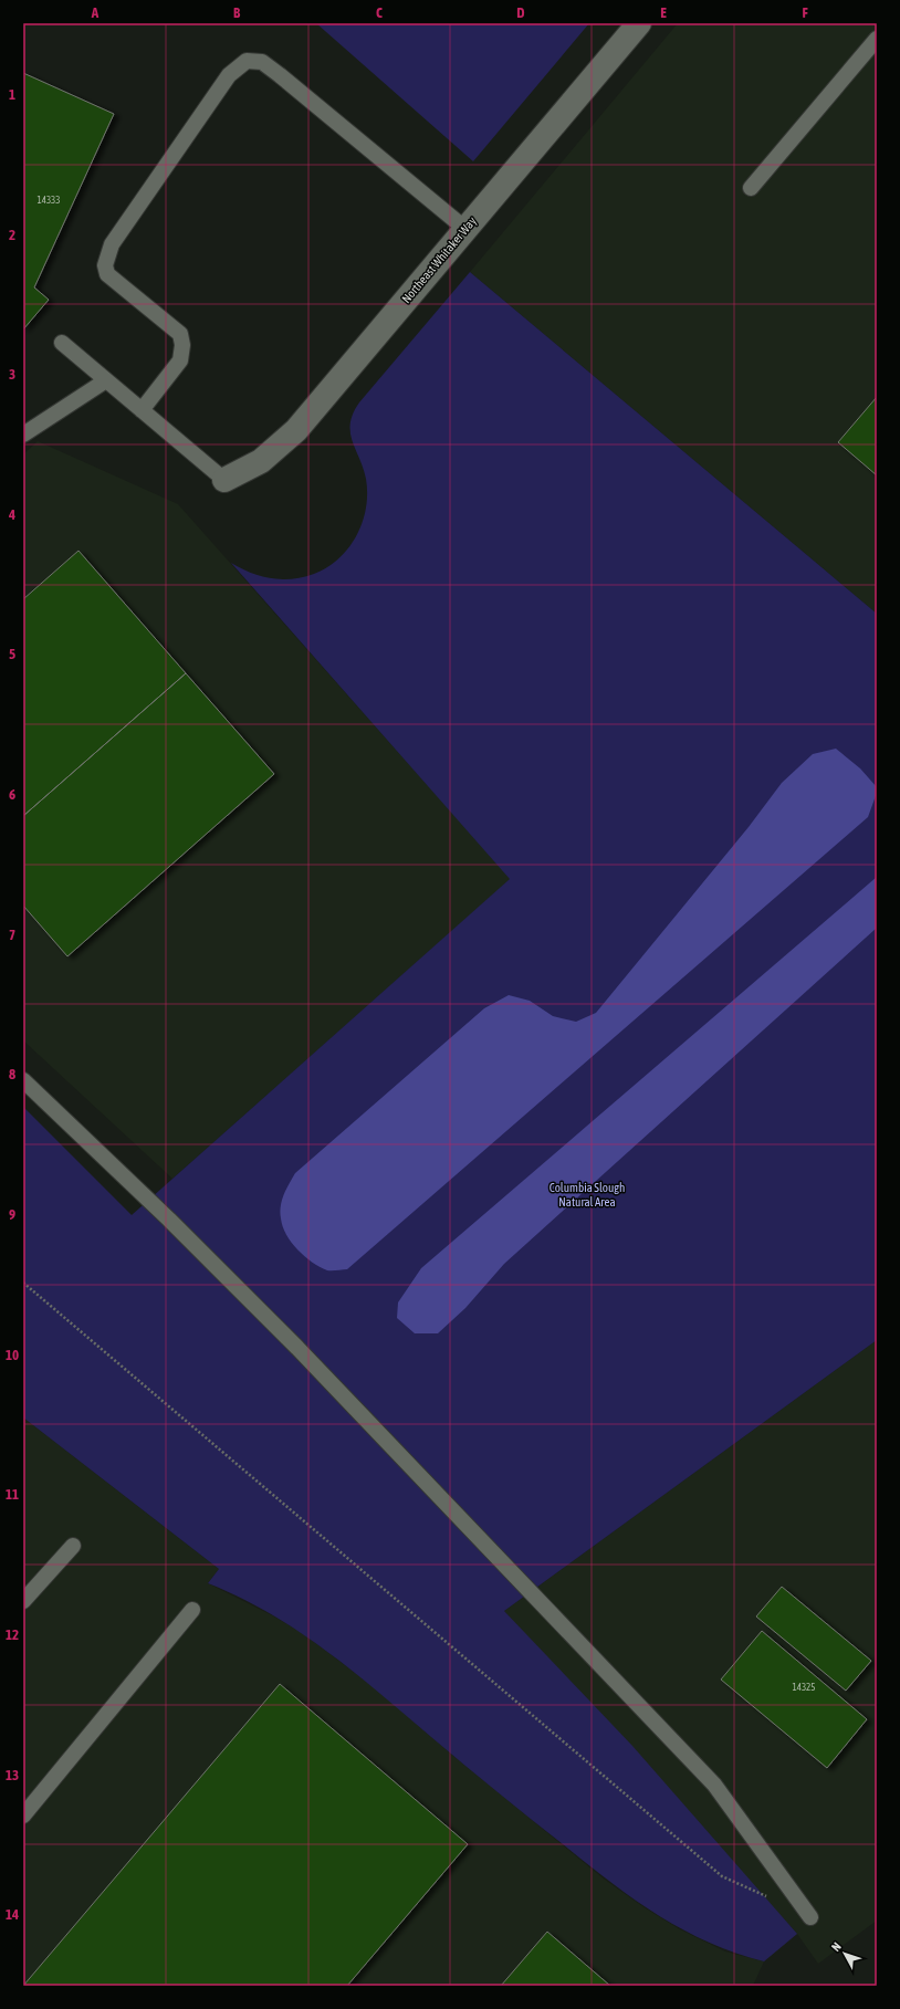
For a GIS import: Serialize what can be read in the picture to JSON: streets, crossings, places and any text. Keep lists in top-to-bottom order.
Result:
{
  "streets": {
    "street": ["Northeast Whitaker Way"]
  },
  "parks": ["Columbia Slough Natural Area"],
  "house_numbers": ["14333", "14325"],
  "north": "top left",
  "grid": {
    "columns": [
      "A",
      "B",
      "C",
      "D",
      "E",
      "F"
    ],
    "rows": [
      "1",
      "2",
      "3",
      "4",
      "5",
      "6",
      "7",
      "8",
      "9",
      "10",
      "11",
      "12",
      "13",
      "14"
    ]
  }
}
